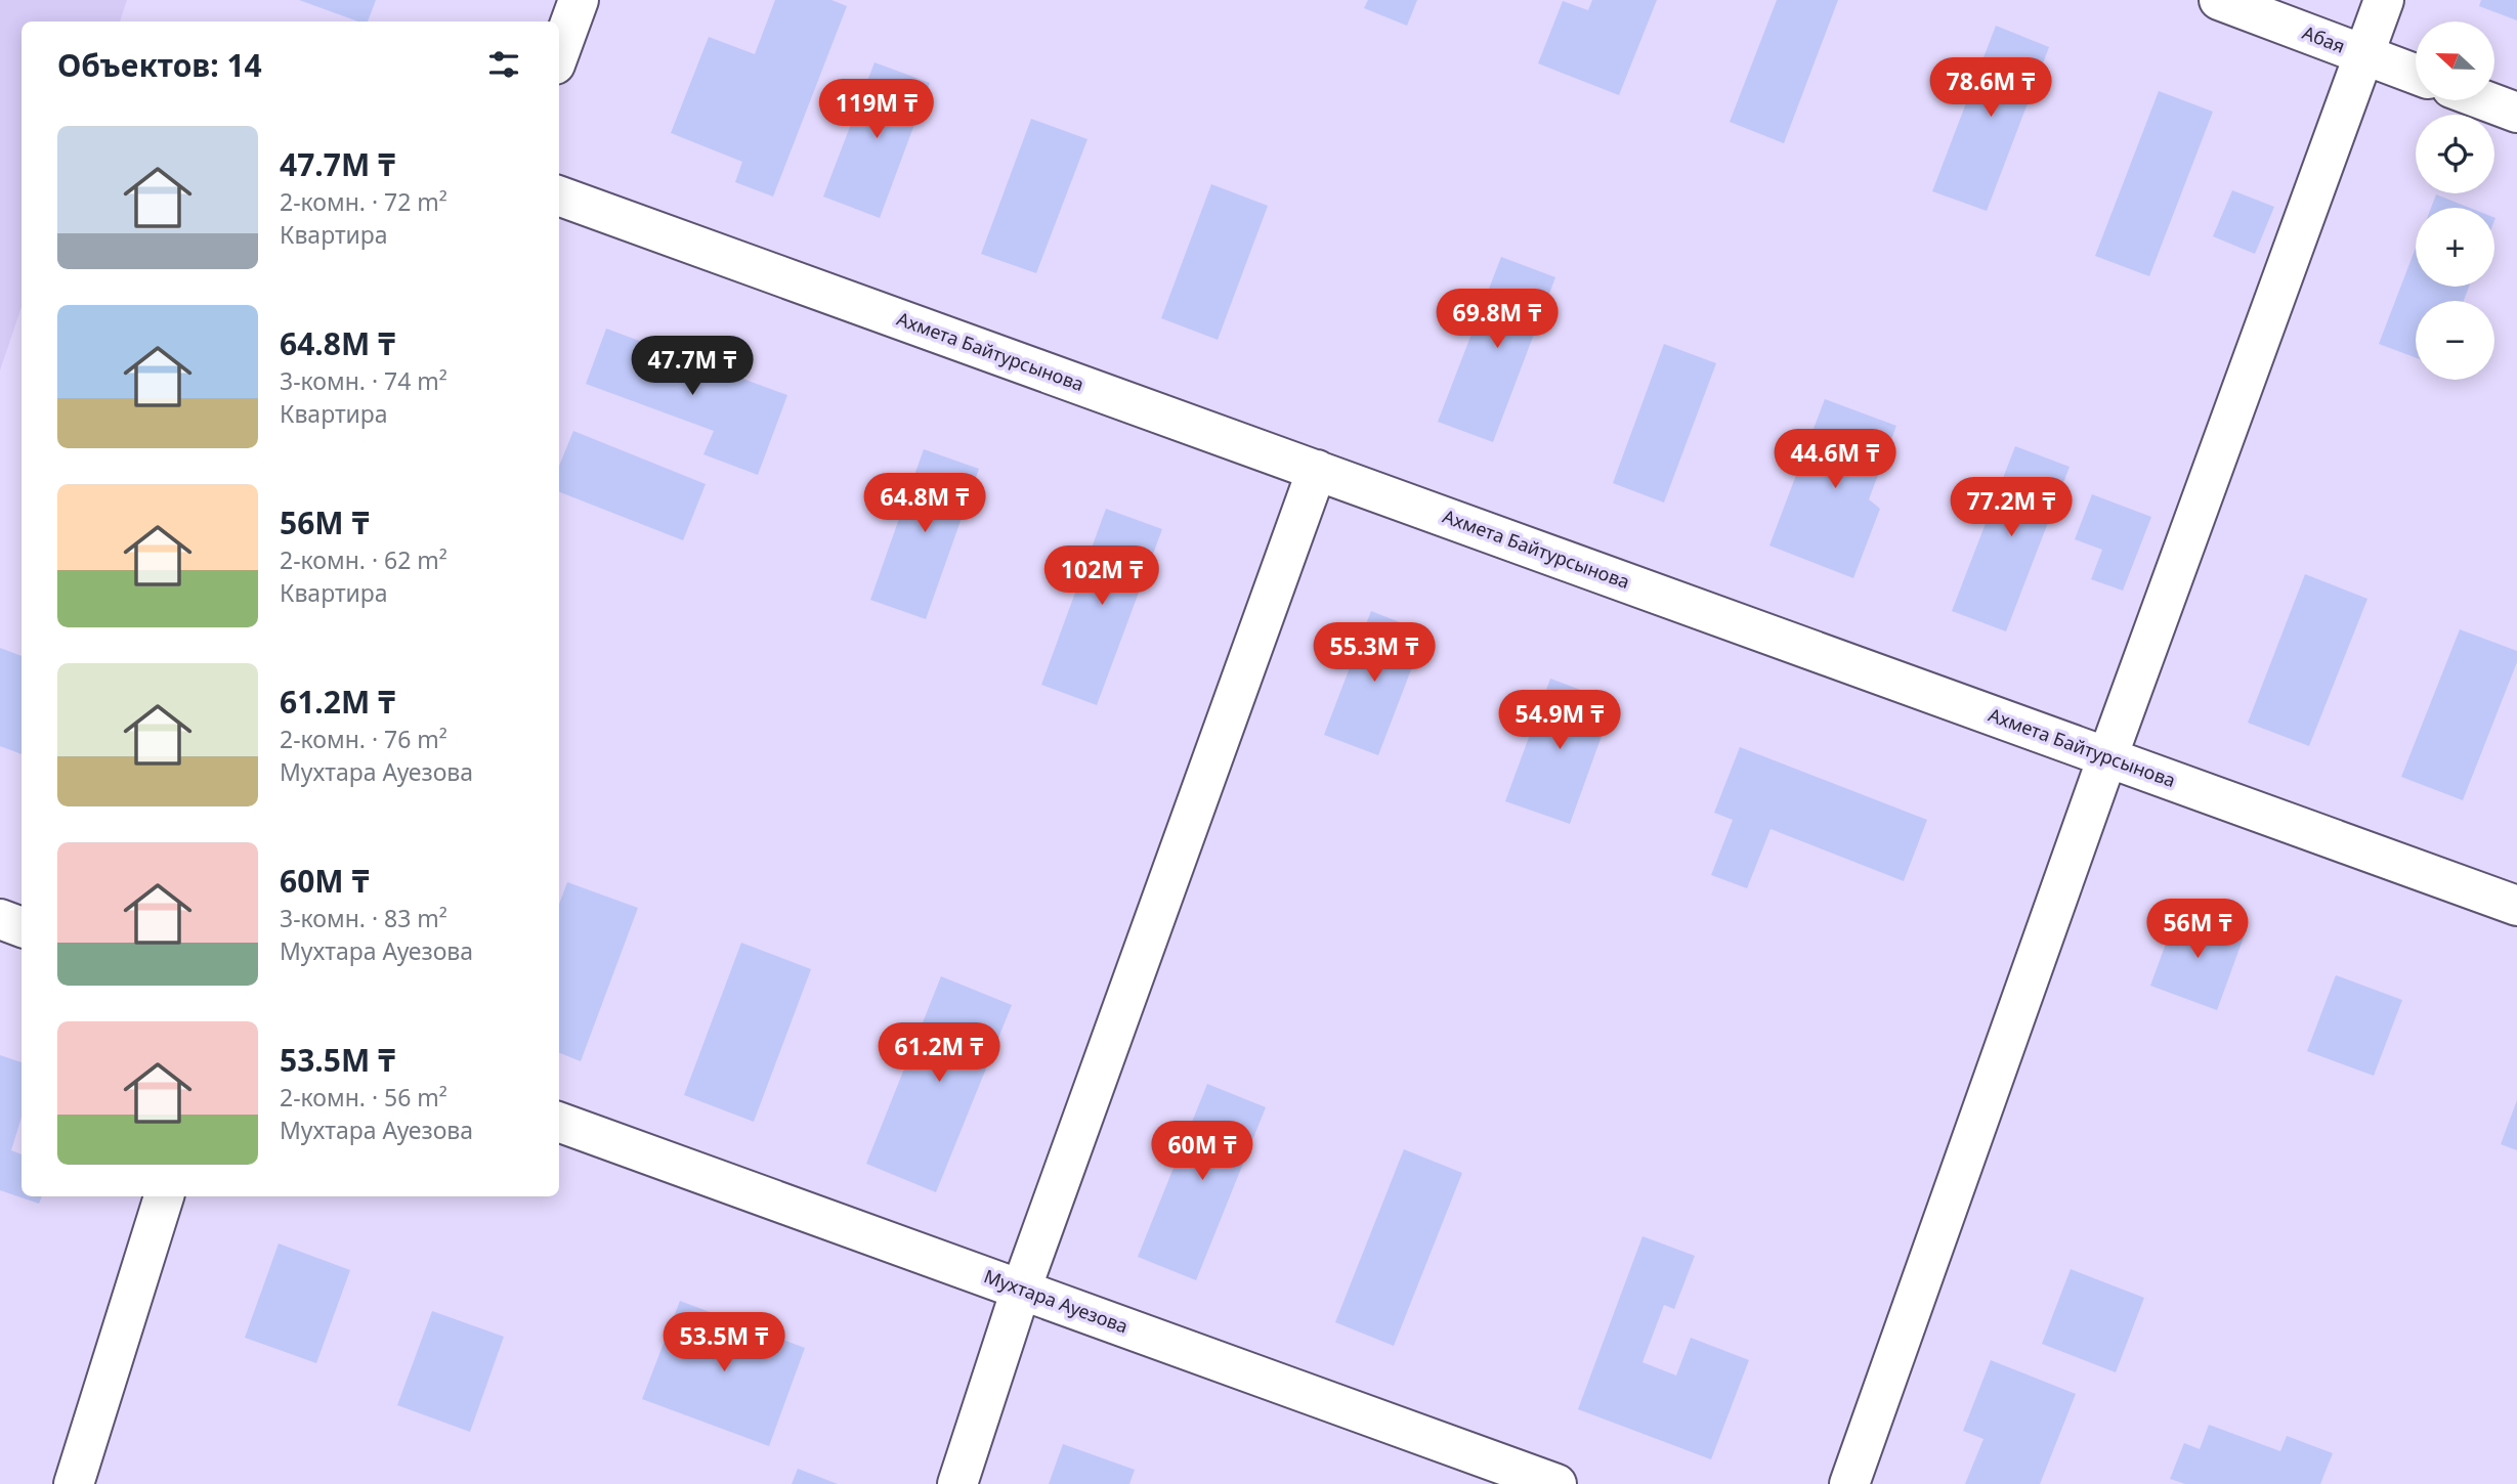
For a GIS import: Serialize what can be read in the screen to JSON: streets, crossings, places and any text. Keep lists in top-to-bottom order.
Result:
{
  "streets": {
    "street": ["Абая", "Ахмета Байтурсынова", "Мухтара Ауезова"]
  },
  "north": "left",
  "page": {
    "map_buttons": ["+", "−"],
    "heading": "Объектов: 14",
    "price": [
      "78.6M ₸",
      "119M ₸",
      "69.8M ₸",
      "47.7M ₸",
      "44.6M ₸",
      "64.8M ₸",
      "77.2M ₸",
      "102M ₸",
      "55.3M ₸",
      "54.9M ₸",
      "56M ₸",
      "61.2M ₸",
      "60M ₸",
      "53.5M ₸"
    ],
    "list": [
      {
        "name": "47.7M ₸",
        "note": "2-комн. · 72 m² · Квартира"
      },
      {
        "name": "64.8M ₸",
        "note": "3-комн. · 74 m² · Квартира"
      },
      {
        "name": "56M ₸",
        "note": "2-комн. · 62 m² · Квартира"
      },
      {
        "name": "61.2M ₸",
        "note": "2-комн. · 76 m² · Мухтара Ауезова"
      },
      {
        "name": "60M ₸",
        "note": "3-комн. · 83 m² · Мухтара Ауезова"
      },
      {
        "name": "53.5M ₸",
        "note": "2-комн. · 56 m² · Мухтара Ауезова"
      }
    ]
  }
}
